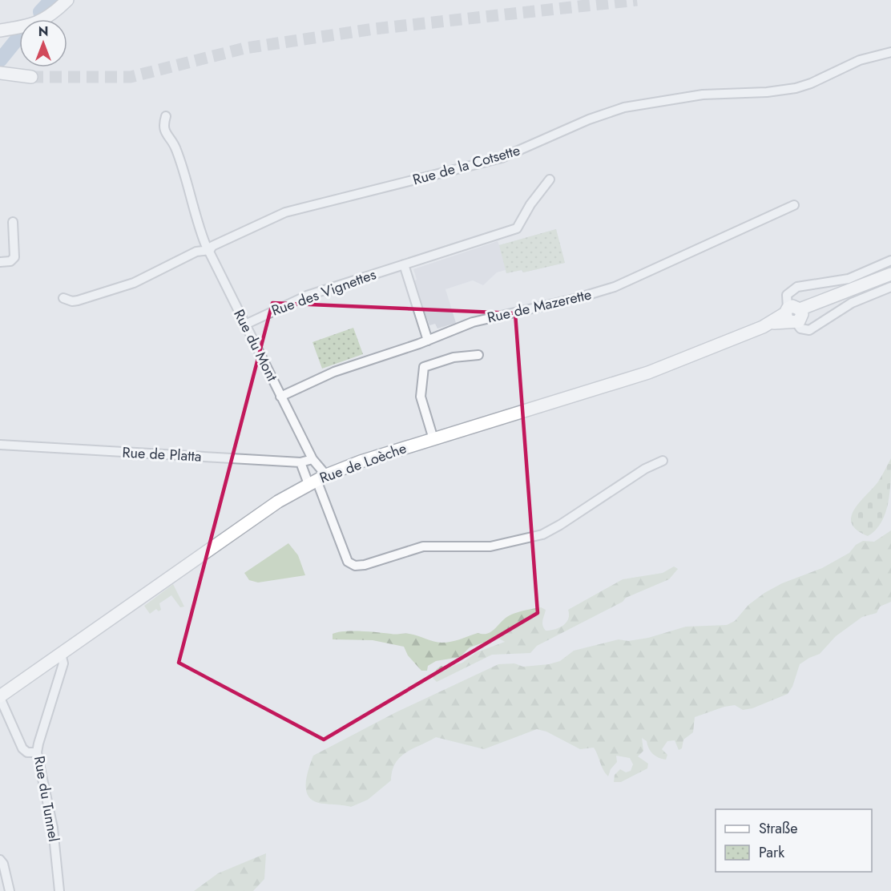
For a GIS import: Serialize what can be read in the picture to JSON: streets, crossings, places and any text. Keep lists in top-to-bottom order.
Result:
{
  "streets": {
    "street": [
      "Rue de la Cotsette",
      "Rue des Vignettes",
      "Rue de Mazerette",
      "Rue du Mont",
      "Rue de Platta",
      "Rue de Loèche",
      "Rue du Tunnel"
    ]
  },
  "crossings": [
    ["Rue de la Cotsette", "Rue du Mont"],
    ["Rue des Vignettes", "Rue du Mont"],
    ["Rue de Mazerette", "Rue du Mont"],
    ["Rue du Mont", "Rue de Platta"],
    ["Rue du Mont", "Rue de Loèche"],
    ["Rue de Loèche", "Rue du Tunnel"]
  ],
  "legend": ["Straße", "Park"],
  "north": "top"
}
